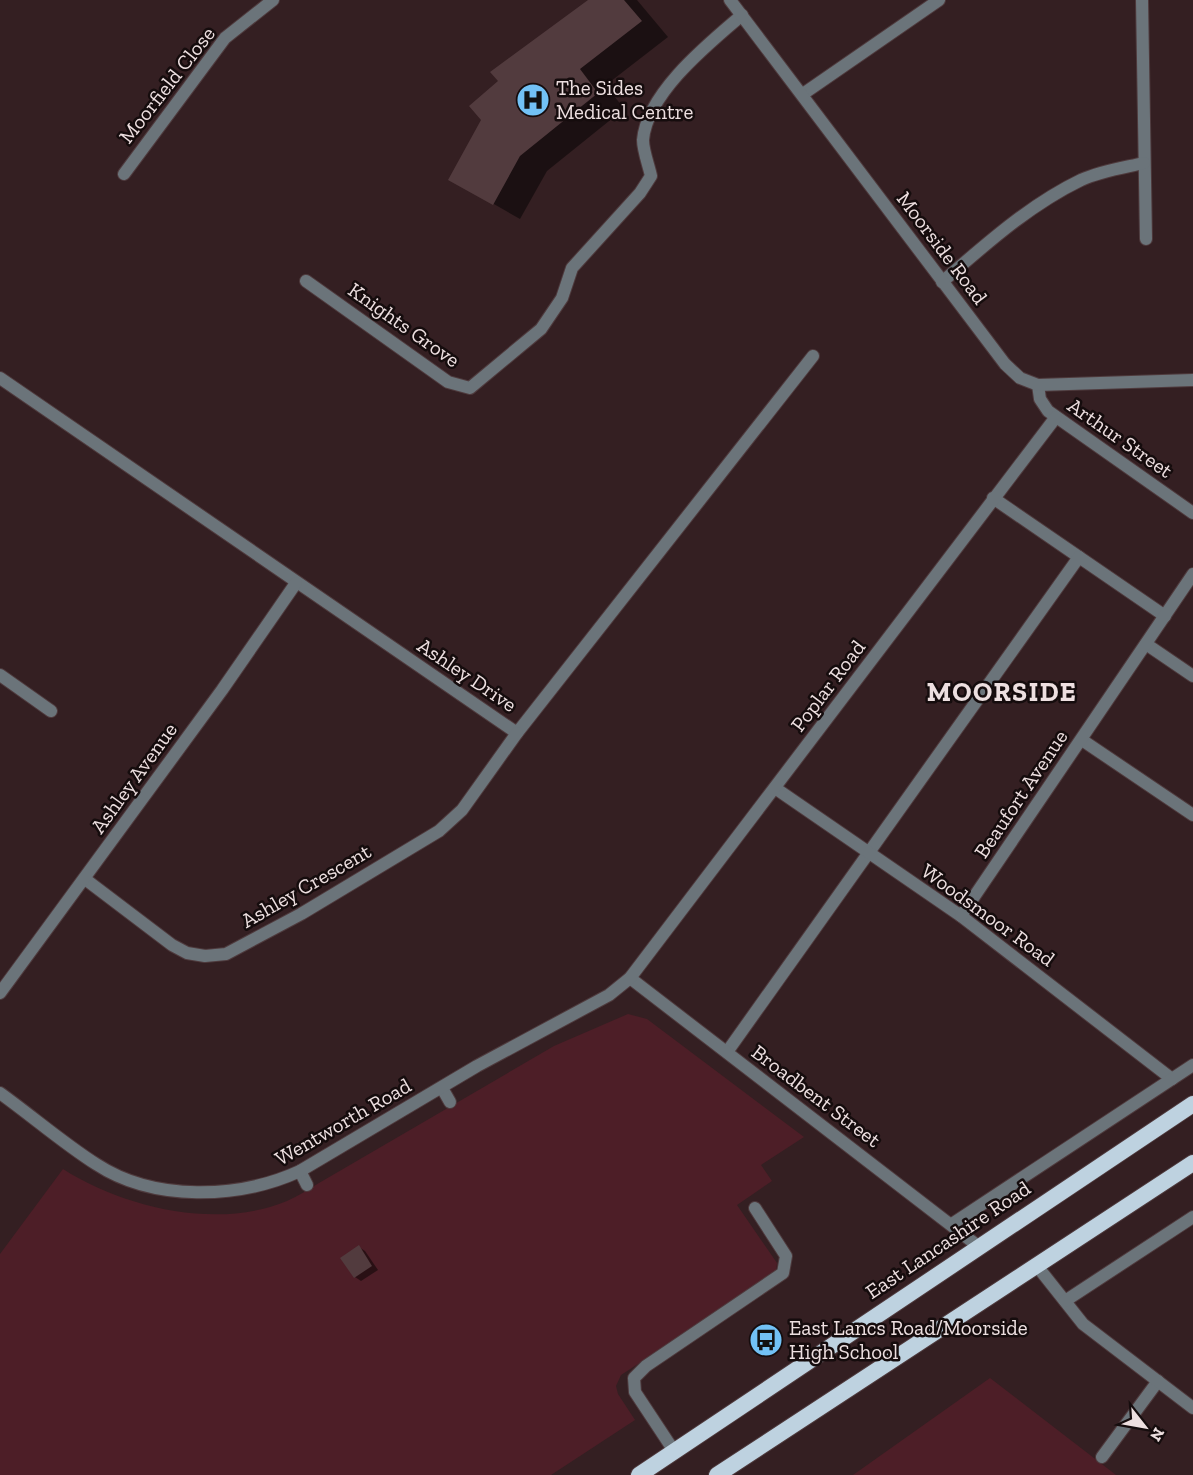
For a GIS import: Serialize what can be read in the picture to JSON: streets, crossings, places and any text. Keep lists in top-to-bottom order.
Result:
{
  "streets": {
    "highway": ["East Lancashire Road"],
    "street": [
      "Moorfield Close",
      "Moorside Road",
      "Knights Grove",
      "Arthur Street",
      "Ashley Drive",
      "Poplar Road",
      "Ashley Avenue",
      "Beaufort Avenue",
      "Ashley Crescent",
      "Woodsmoor Road",
      "Broadbent Street",
      "Wentworth Road"
    ]
  },
  "crossings": [
    ["Moorside Road", "Knights Grove"],
    ["Moorside Road", "Arthur Street"],
    ["Arthur Street", "Poplar Road"],
    ["Ashley Drive", "Ashley Avenue"],
    ["Ashley Drive", "Ashley Crescent"],
    ["Poplar Road", "Woodsmoor Road"],
    ["Poplar Road", "Broadbent Street"],
    ["Poplar Road", "Wentworth Road"],
    ["Ashley Avenue", "Ashley Crescent"],
    ["Beaufort Avenue", "Woodsmoor Road"],
    ["Broadbent Street", "Wentworth Road"],
    ["Broadbent Street", "East Lancashire Road"]
  ],
  "districts": ["MOORSIDE"],
  "places": {
    "hospital": ["The Sides Medical Centre"],
    "bus stop": ["East Lancs Road/Moorside High School"]
  },
  "north": "bottom right"
}
